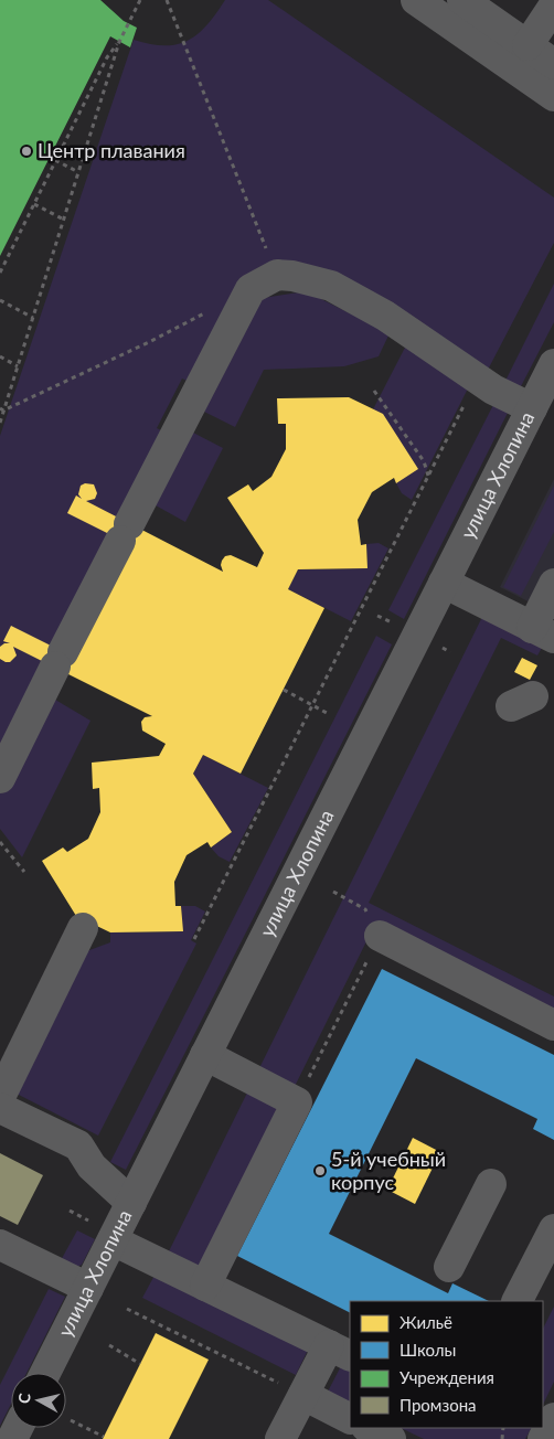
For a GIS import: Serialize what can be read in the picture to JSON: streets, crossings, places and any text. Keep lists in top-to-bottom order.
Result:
{
  "streets": {
    "street": ["улица Хлопина"]
  },
  "places": ["Центр плавания", "5-й учебный корпус"],
  "legend": [
    "Жильё",
    "Школы",
    "Учреждения",
    "Промзона"
  ],
  "north": "left"
}
